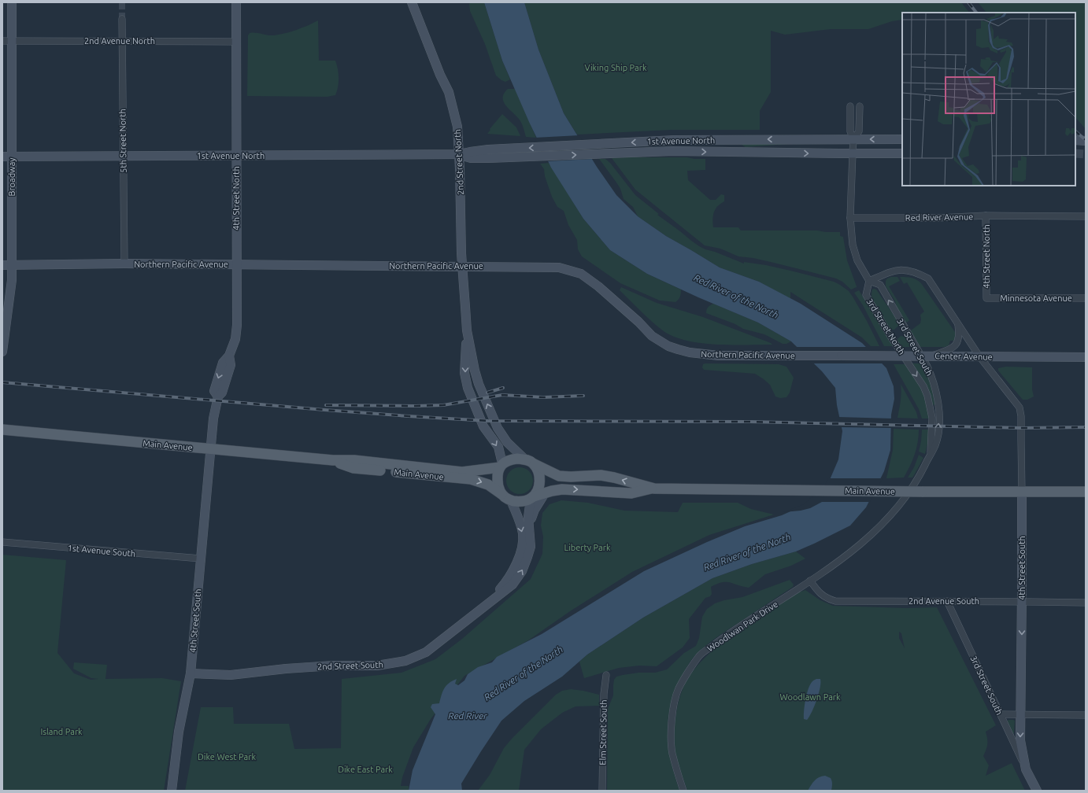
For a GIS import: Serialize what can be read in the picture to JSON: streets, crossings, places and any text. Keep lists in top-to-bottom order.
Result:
{
  "streets": {
    "main road": ["Main Avenue"],
    "street": [
      "2nd Avenue North",
      "5th Street North",
      "1st Avenue North",
      "2nd Street North",
      "Broadway",
      "4th Street North",
      "Red River Avenue",
      "Northern Pacific Avenue",
      "Minnesota Avenue",
      "3rd Street North",
      "3rd Street South",
      "Center Avenue",
      "1st Avenue South",
      "4th Street South",
      "2nd Avenue South",
      "Woodlwan Park Drive",
      "2nd Street South",
      "Elm Street South"
    ]
  },
  "crossings": [
    ["2nd Avenue North", "5th Street North"],
    ["2nd Avenue North", "Broadway"],
    ["2nd Avenue North", "4th Street North"],
    ["5th Street North", "1st Avenue North"],
    ["5th Street North", "Northern Pacific Avenue"],
    ["1st Avenue North", "2nd Street North"],
    ["1st Avenue North", "Broadway"],
    ["1st Avenue North", "4th Street North"],
    ["2nd Street North", "Northern Pacific Avenue"],
    ["2nd Street North", "Main Avenue"],
    ["2nd Street North", "2nd Street South"],
    ["Broadway", "Northern Pacific Avenue"],
    ["4th Street North", "Red River Avenue"],
    ["4th Street North", "Northern Pacific Avenue"],
    ["4th Street North", "Minnesota Avenue"],
    ["4th Street North", "Main Avenue"],
    ["4th Street North", "4th Street South"],
    ["Northern Pacific Avenue", "Center Avenue"],
    ["3rd Street North", "3rd Street South"],
    ["3rd Street South", "4th Street South"],
    ["3rd Street South", "2nd Avenue South"],
    ["3rd Street South", "Woodlwan Park Drive"],
    ["Center Avenue", "4th Street South"],
    ["Main Avenue", "4th Street South"],
    ["Main Avenue", "2nd Street South"],
    ["1st Avenue South", "4th Street South"],
    ["4th Street South", "2nd Avenue South"],
    ["4th Street South", "2nd Street South"],
    ["2nd Avenue South", "Woodlwan Park Drive"]
  ],
  "one_way": ["3rd Street North"],
  "water": ["Red River of the North", "Red River"],
  "parks": [
    "Viking Ship Park",
    "Liberty Park",
    "Woodlawn Park",
    "Island Park",
    "Dike West Park",
    "Dike East Park"
  ]
}
